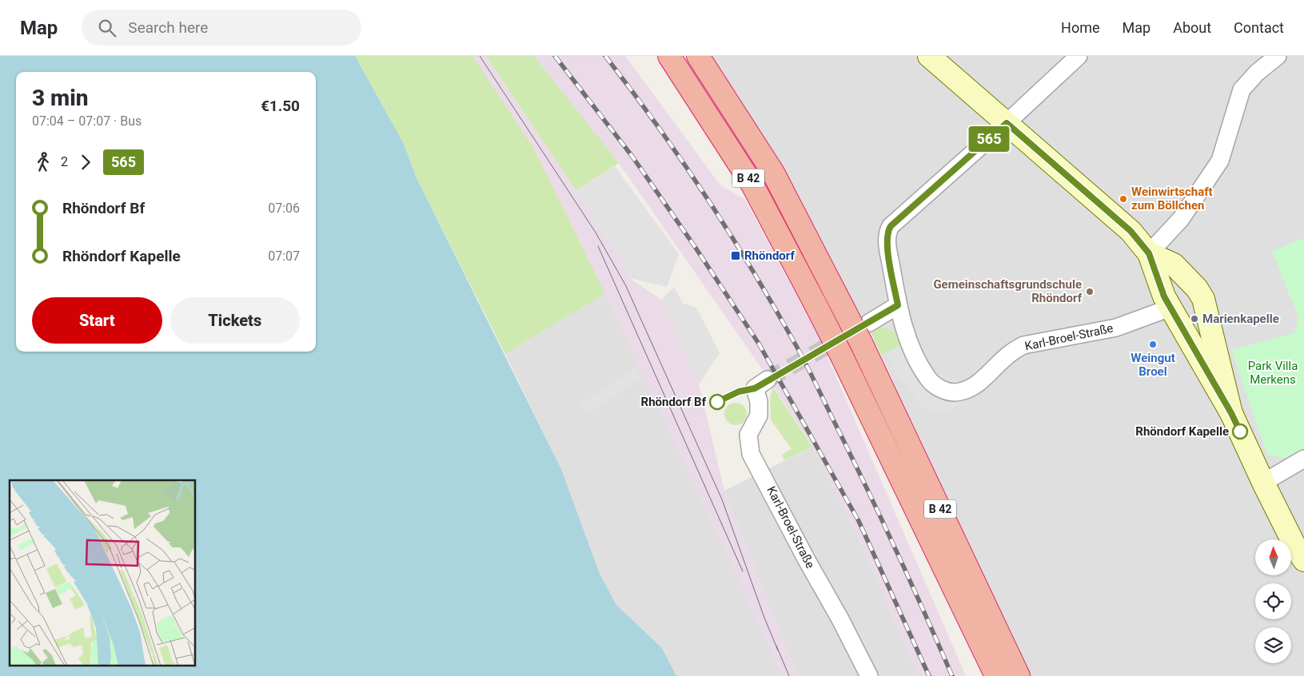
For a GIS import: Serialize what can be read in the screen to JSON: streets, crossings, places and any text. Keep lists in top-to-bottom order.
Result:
{
  "streets": {
    "highway": ["B 42"],
    "street": ["Karl-Broel-Straße"]
  },
  "parks": ["Park Villa Merkens"],
  "places": {
    "other": [
      "Weinwirtschaft zum Böllchen",
      "Gemeinschaftsgrundschule Rhöndorf",
      "Marienkapelle",
      "Weingut Broel",
      "Rhöndorf Bf",
      "Rhöndorf Kapelle"
    ],
    "transit": ["Rhöndorf"]
  },
  "lines": ["bus line 565"],
  "north": "top",
  "page": {
    "header": "Map",
    "search": "Search here",
    "nav": [
      "Home",
      "Map",
      "About",
      "Contact"
    ],
    "on_map": "565",
    "heading": ["3 min", "07:04 – 07:07 · Bus", "€1.50"],
    "legs": ["2", "565"],
    "list": [
      {
        "name": "Rhöndorf Bf",
        "value": "07:06"
      },
      {
        "name": "Rhöndorf Kapelle",
        "value": "07:07"
      }
    ],
    "buttons": ["Start", "Tickets"]
  }
}
